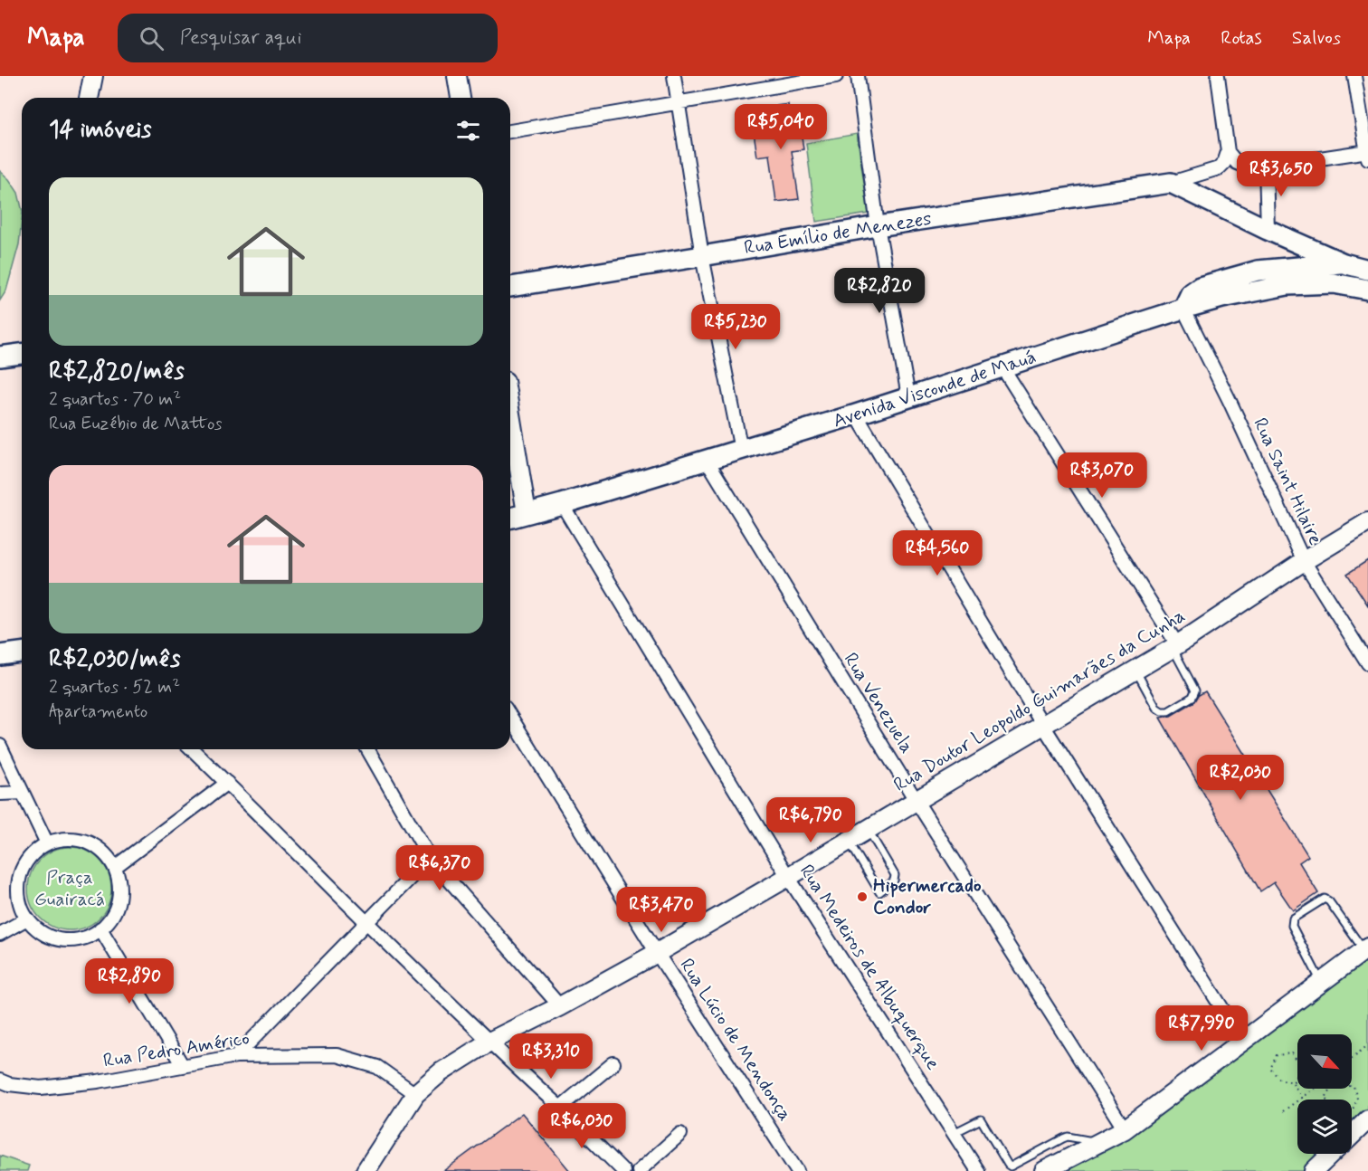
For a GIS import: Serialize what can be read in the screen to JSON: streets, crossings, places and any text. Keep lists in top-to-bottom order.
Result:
{
  "streets": {
    "main road": ["Rua Emílio de Menezes", "Avenida Visconde de Mauá"],
    "street": [
      "Rua Saint Hilaire",
      "Rua Doutor Leopoldo Guimarães da Cunha",
      "Rua Venezuela",
      "Rua Medeiros de Albuquerque",
      "Rua Lúcio de Mendonça",
      "Rua Pedro Américo"
    ]
  },
  "crossings": [
    ["Avenida Visconde de Mauá", "Rua Saint Hilaire"],
    ["Avenida Visconde de Mauá", "Rua Venezuela"],
    ["Avenida Visconde de Mauá", "Rua Medeiros de Albuquerque"],
    ["Rua Saint Hilaire", "Rua Doutor Leopoldo Guimarães da Cunha"],
    ["Rua Doutor Leopoldo Guimarães da Cunha", "Rua Venezuela"],
    ["Rua Doutor Leopoldo Guimarães da Cunha", "Rua Medeiros de Albuquerque"],
    ["Rua Doutor Leopoldo Guimarães da Cunha", "Rua Lúcio de Mendonça"],
    ["Rua Doutor Leopoldo Guimarães da Cunha", "Rua Pedro Américo"]
  ],
  "parks": ["Praça Guairacá"],
  "places": ["Hipermercado Condor"],
  "north": "bottom right",
  "page": {
    "header": "Mapa",
    "search": "Pesquisar aqui",
    "nav": ["Mapa", "Rotas", "Salvos"],
    "heading": "14 imóveis",
    "price": [
      "R$5,040",
      "R$3,650",
      "R$2,820",
      "R$5,230",
      "R$3,070",
      "R$4,560",
      "R$2,030",
      "R$6,790",
      "R$6,370",
      "R$3,470",
      "R$2,890",
      "R$7,990",
      "R$3,310",
      "R$6,030"
    ],
    "list": [
      {
        "name": "R$2,820/mês",
        "note": "2 quartos · 70 m² · Rua Euzébio de Mattos"
      },
      {
        "name": "R$2,030/mês",
        "note": "2 quartos · 52 m² · Apartamento"
      }
    ]
  }
}
